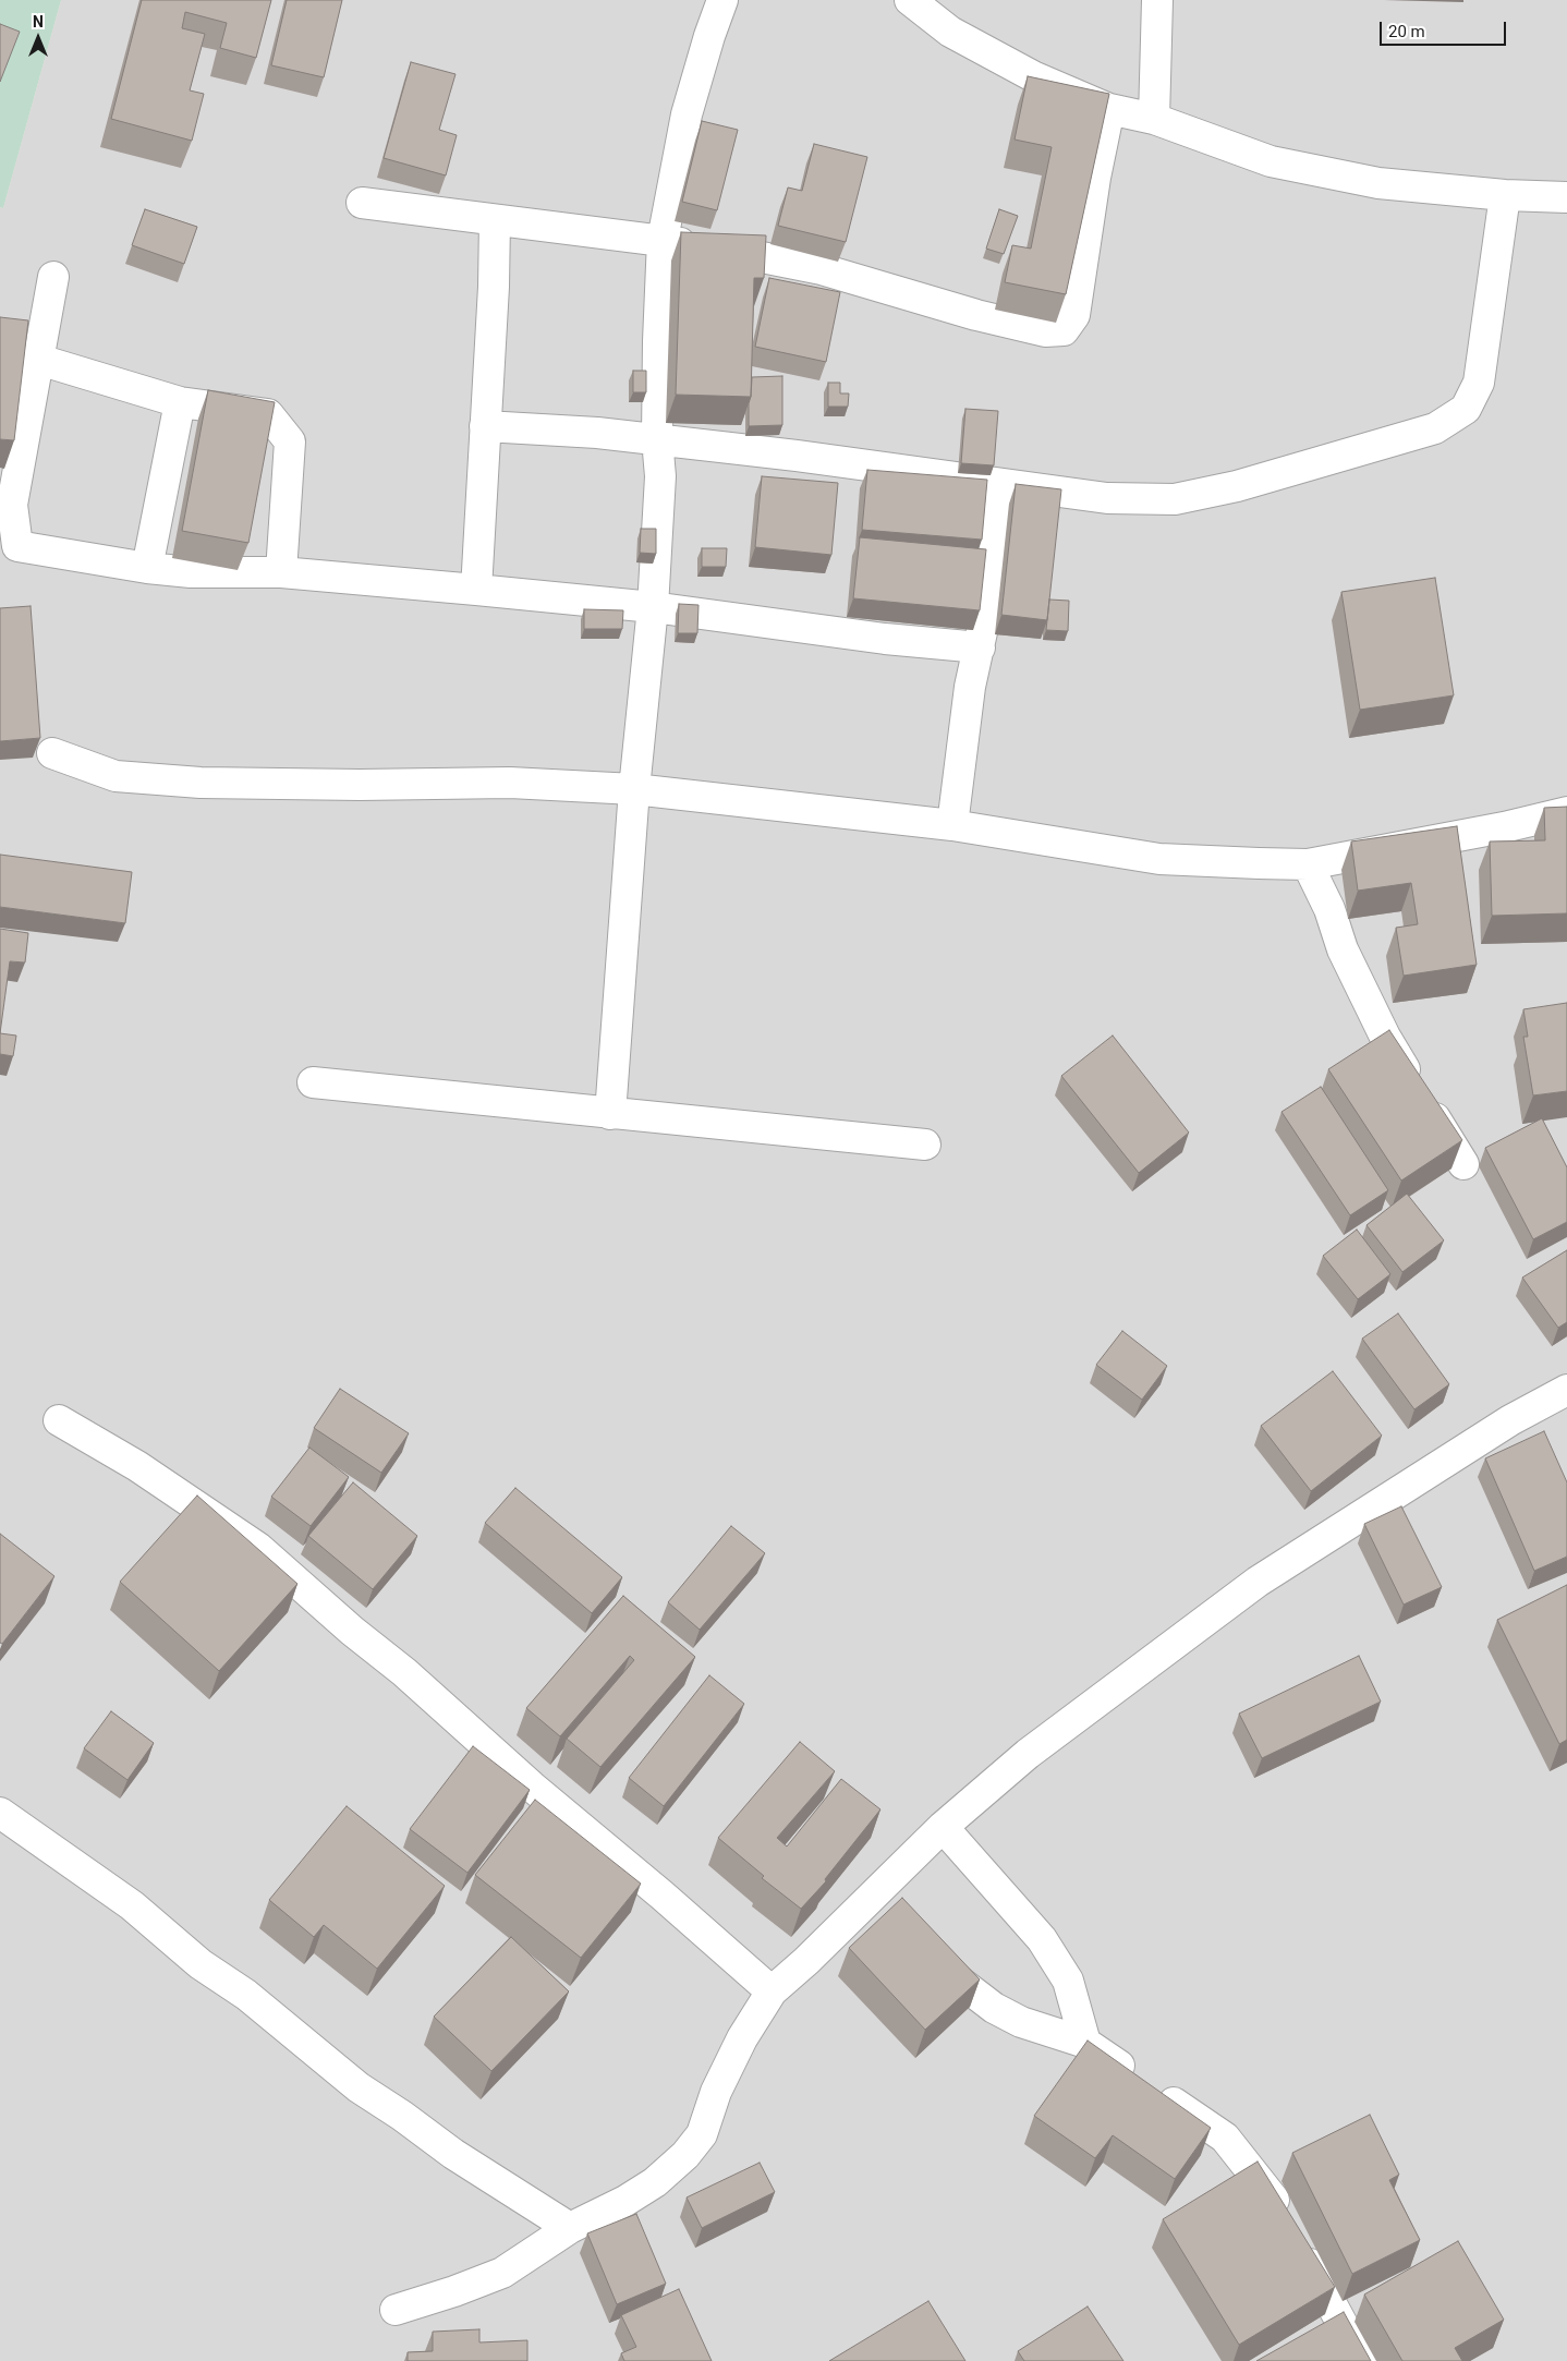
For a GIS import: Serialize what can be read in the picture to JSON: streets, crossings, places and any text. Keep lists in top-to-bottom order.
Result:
{
  "scale_bar": "20 m",
  "north": "top"
}
